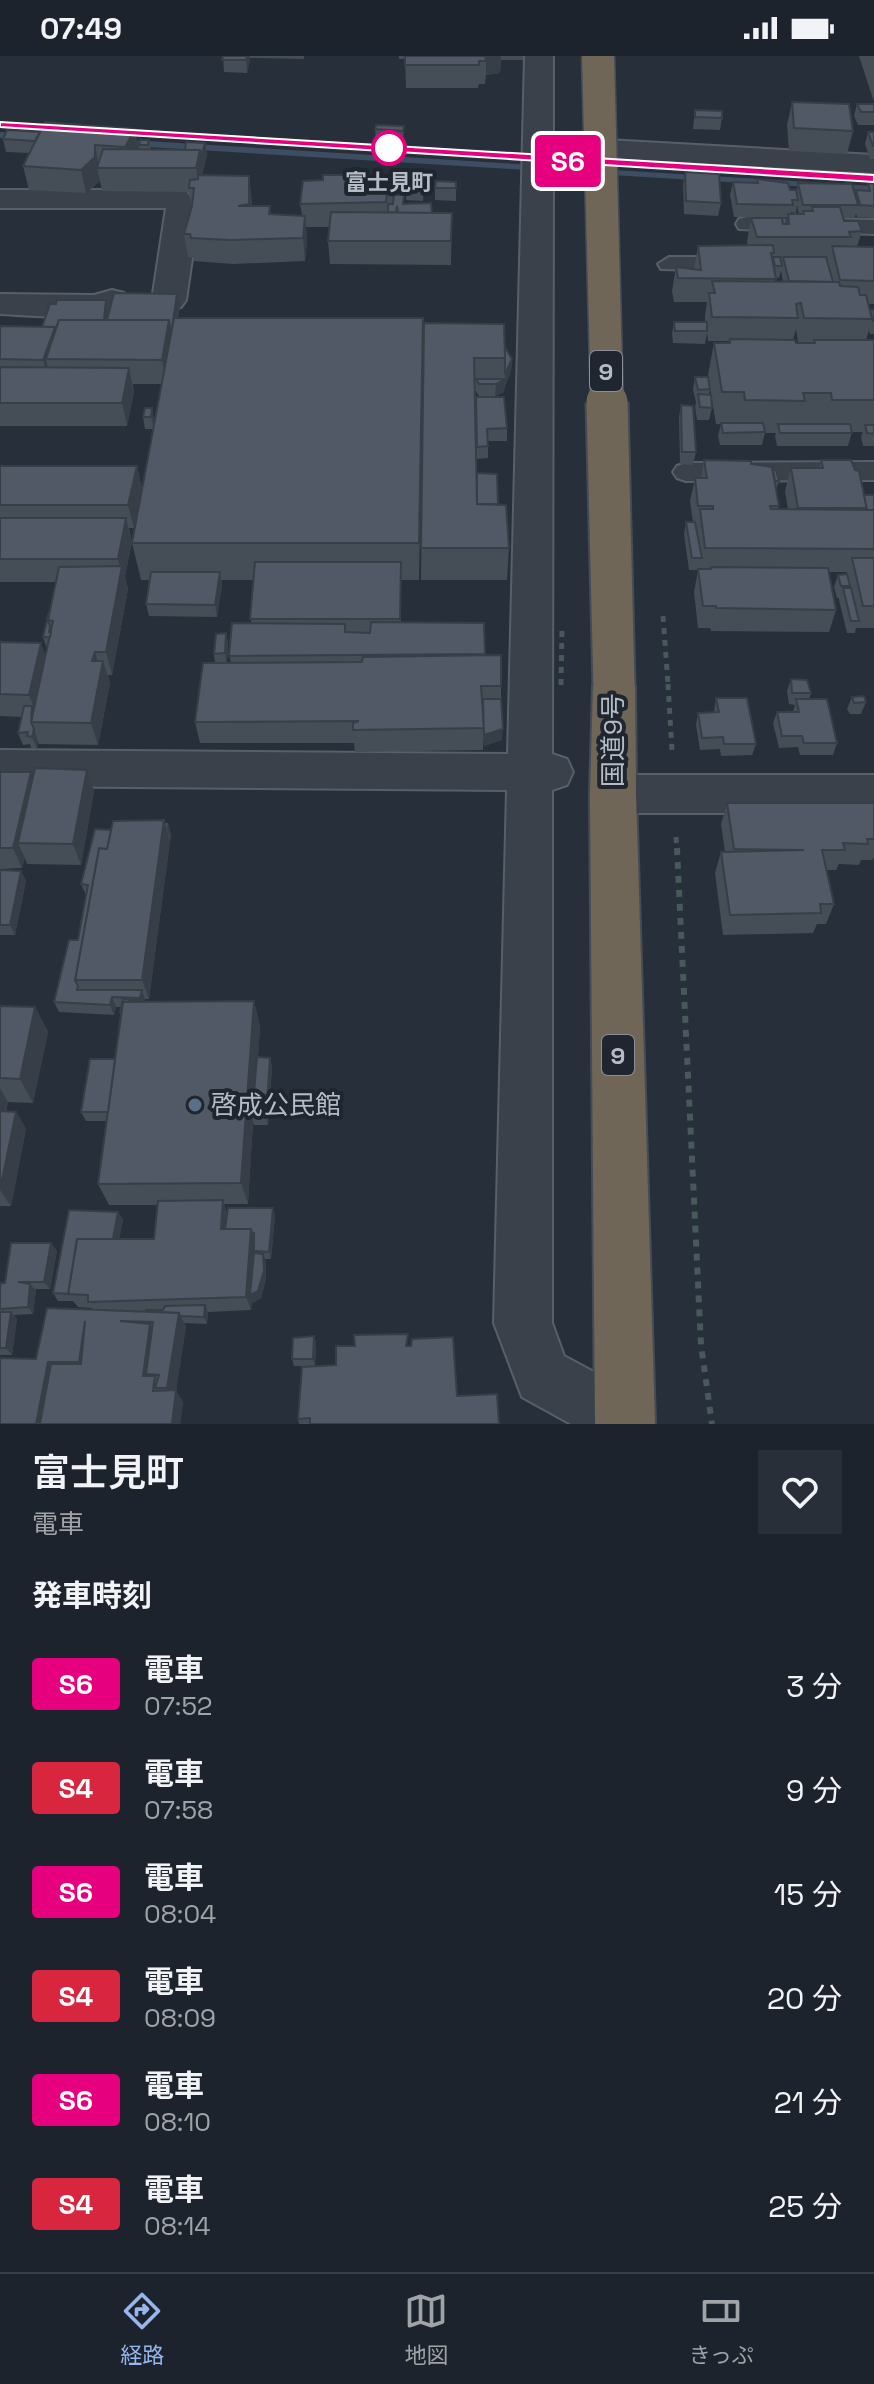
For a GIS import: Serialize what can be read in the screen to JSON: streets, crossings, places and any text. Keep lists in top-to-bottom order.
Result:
{
  "streets": {
    "highway": ["9", "国道9号"]
  },
  "places": ["富士見町", "啓成公民館"],
  "page": {
    "status": "07:49",
    "on_map": "S6",
    "heading": [
      ["富士見町", "電車"],
      "発車時刻"
    ],
    "list": [
      {
        "mark": "S6",
        "name": "電車",
        "note": "07:52",
        "value": "3 分"
      },
      {
        "mark": "S4",
        "name": "電車",
        "note": "07:58",
        "value": "9 分"
      },
      {
        "mark": "S6",
        "name": "電車",
        "note": "08:04",
        "value": "15 分"
      },
      {
        "mark": "S4",
        "name": "電車",
        "note": "08:09",
        "value": "20 分"
      },
      {
        "mark": "S6",
        "name": "電車",
        "note": "08:10",
        "value": "21 分"
      },
      {
        "mark": "S4",
        "name": "電車",
        "note": "08:14",
        "value": "25 分"
      }
    ],
    "tabs": ["経路", "地図", "きっぷ"]
  }
}
